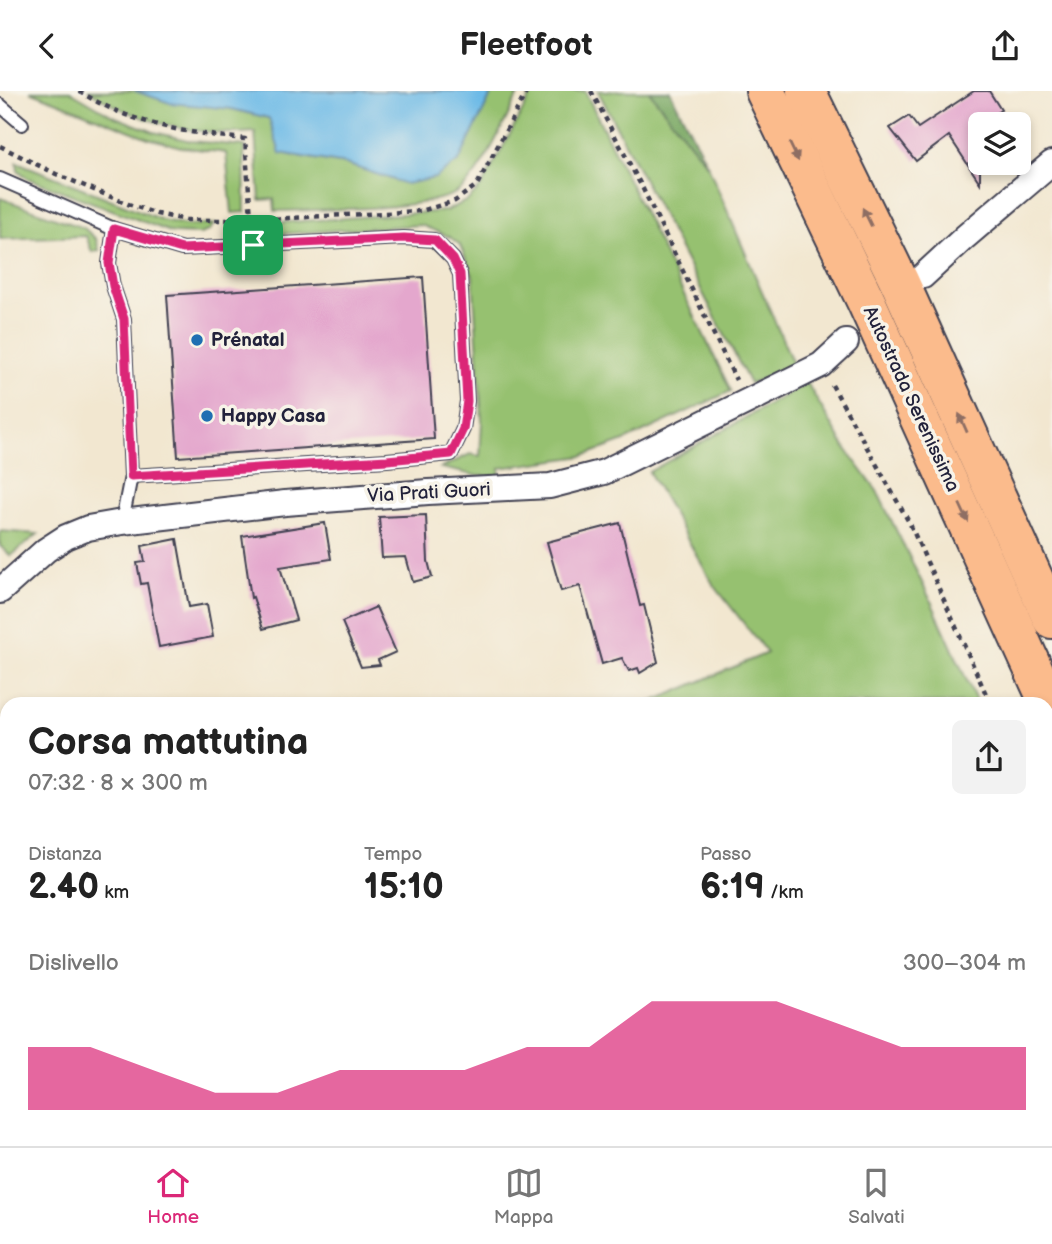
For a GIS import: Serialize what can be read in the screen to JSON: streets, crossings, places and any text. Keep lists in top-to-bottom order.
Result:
{
  "streets": {
    "highway": ["Autostrada Serenissima"],
    "street": ["Via Prati Guori"]
  },
  "places": ["Prénatal", "Happy Casa"],
  "page": {
    "header": "Fleetfoot",
    "heading": ["Corsa mattutina", "07:32 · 8 × 300 m"],
    "stats": [
      ["Distanza", "2.40 km"],
      ["Tempo", "15:10"],
      ["Passo", "6:19 /km"]
    ],
    "chart": ["Dislivello", "300–304 m"],
    "tabs": ["Home", "Mappa", "Salvati"]
  }
}
